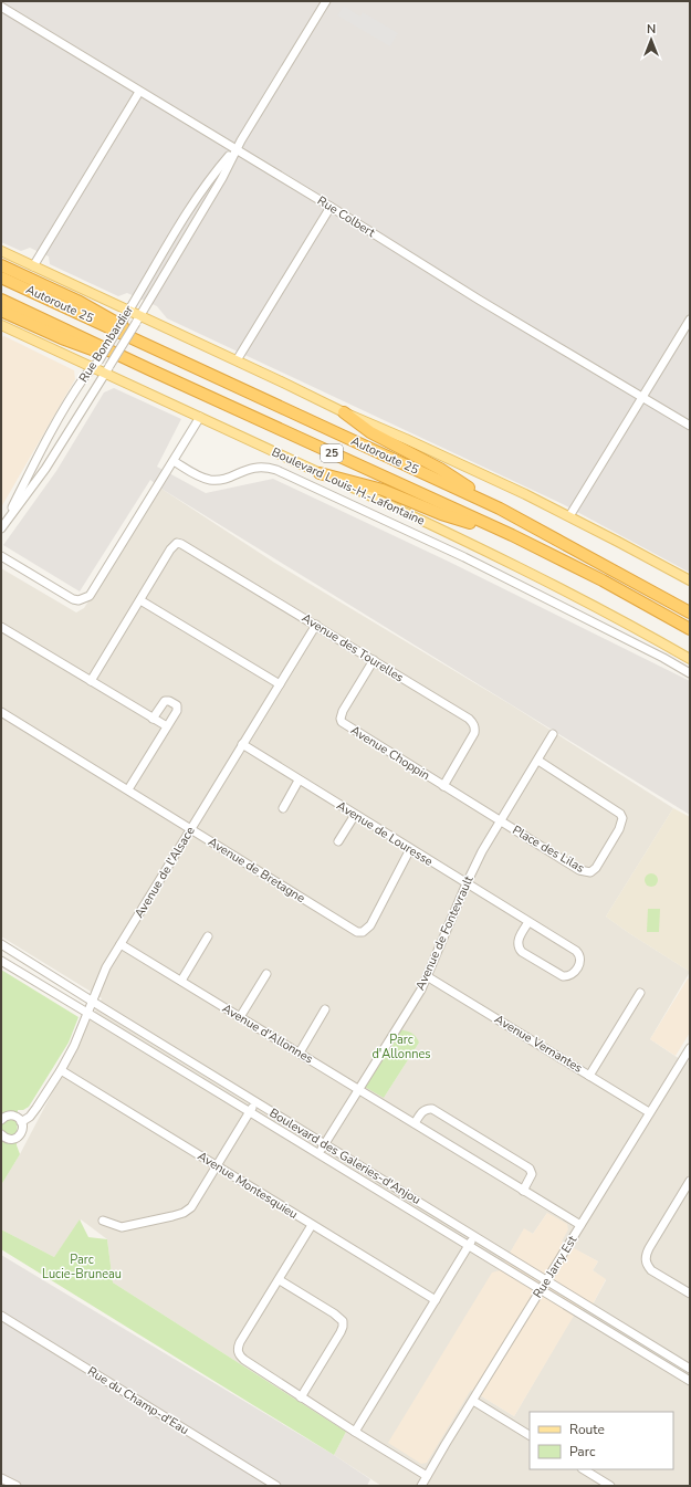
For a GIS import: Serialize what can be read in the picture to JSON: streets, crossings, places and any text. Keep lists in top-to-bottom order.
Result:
{
  "streets": {
    "highway": ["Autoroute 25", "25"],
    "main road": ["Boulevard Louis-H.-Lafontaine"],
    "street": [
      "Rue Colbert",
      "Rue Bombardier",
      "Avenue des Tourelles",
      "Avenue Choppin",
      "Avenue de Louresse",
      "Place des Lilas",
      "Avenue de Bretagne",
      "Avenue de l'Alsace",
      "Avenue de Fontevrault",
      "Avenue d'Allonnes",
      "Avenue Vernantes",
      "Boulevard des Galeries-d'Anjou",
      "Avenue Montesquieu",
      "Rue Jarry Est",
      "Rue du Champ-d'Eau"
    ]
  },
  "crossings": [
    ["Rue Colbert", "Rue Bombardier"],
    ["Rue Bombardier", "Boulevard Louis-H.-Lafontaine"],
    ["Avenue des Tourelles", "Avenue Choppin"],
    ["Avenue des Tourelles", "Avenue de l'Alsace"],
    ["Avenue Choppin", "Place des Lilas"],
    ["Avenue Choppin", "Avenue de Fontevrault"],
    ["Avenue de Louresse", "Avenue de Bretagne"],
    ["Avenue de Louresse", "Avenue de l'Alsace"],
    ["Avenue de Louresse", "Avenue de Fontevrault"],
    ["Place des Lilas", "Avenue de Fontevrault"],
    ["Avenue de Bretagne", "Avenue de l'Alsace"],
    ["Avenue de l'Alsace", "Avenue d'Allonnes"],
    ["Avenue de l'Alsace", "Boulevard des Galeries-d'Anjou"],
    ["Avenue de l'Alsace", "Avenue Montesquieu"],
    ["Avenue de Fontevrault", "Avenue d'Allonnes"],
    ["Avenue de Fontevrault", "Avenue Vernantes"],
    ["Avenue de Fontevrault", "Boulevard des Galeries-d'Anjou"],
    ["Avenue d'Allonnes", "Rue Jarry Est"],
    ["Avenue Vernantes", "Rue Jarry Est"],
    ["Boulevard des Galeries-d'Anjou", "Rue Jarry Est"]
  ],
  "parks": ["Parc d'Allonnes", "Parc Lucie-Bruneau"],
  "legend": ["Route", "Parc"],
  "north": "top"
}
